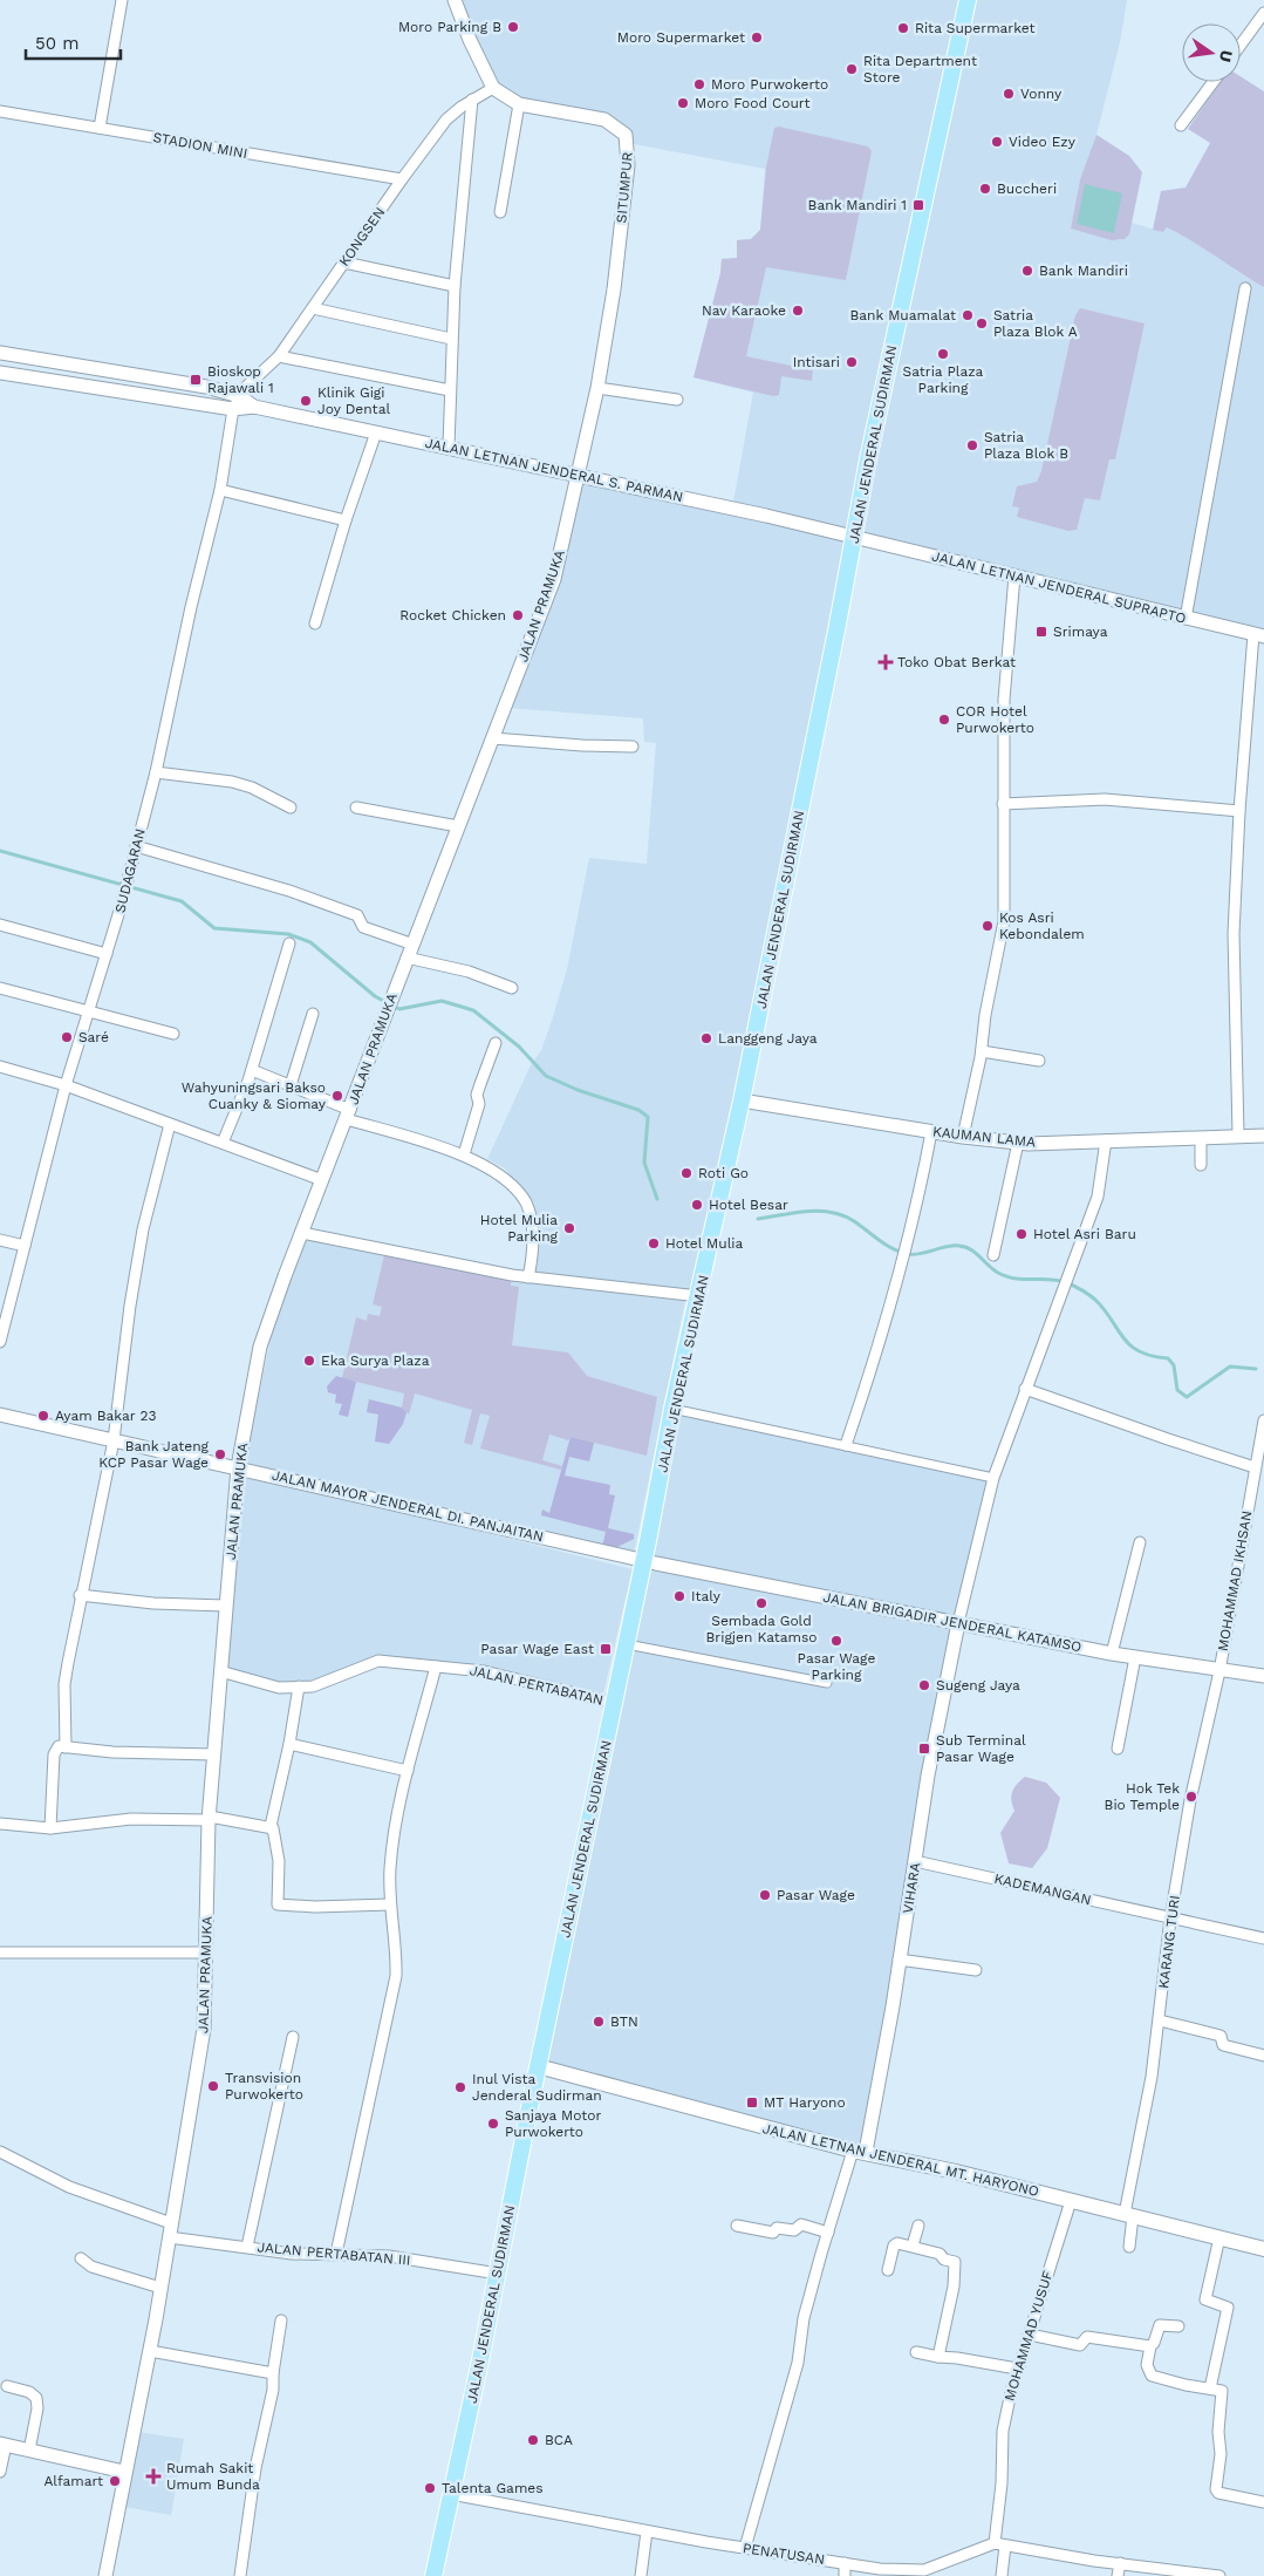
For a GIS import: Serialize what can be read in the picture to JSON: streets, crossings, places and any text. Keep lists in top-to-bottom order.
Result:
{
  "streets": {
    "main road": ["JALAN JENDERAL SUDIRMAN", "JALAN LETNAN JENDERAL MT. HARYONO"],
    "street": [
      "STADION MINI",
      "SITUMPUR",
      "KONGSEN",
      "JALAN LETNAN JENDERAL S. PARMAN",
      "JALAN LETNAN JENDERAL SUPRAPTO",
      "JALAN PRAMUKA",
      "SUDAGARAN",
      "KAUMAN LAMA",
      "JALAN MAYOR JENDERAL DI. PANJAITAN",
      "MOHAMMAD IKHSAN",
      "JALAN BRIGADIR JENDERAL KATAMSO",
      "JALAN PERTABATAN",
      "VIHARA",
      "KADEMANGAN",
      "KARANG TURI",
      "JALAN PERTABATAN III",
      "MOHAMMAD YUSUF",
      "PENATUSAN"
    ]
  },
  "crossings": [
    ["STADION MINI", "KONGSEN"],
    ["SITUMPUR", "KONGSEN"],
    ["SITUMPUR", "JALAN LETNAN JENDERAL S. PARMAN"],
    ["SITUMPUR", "JALAN PRAMUKA"],
    ["KONGSEN", "JALAN LETNAN JENDERAL S. PARMAN"],
    ["KONGSEN", "SUDAGARAN"],
    ["JALAN JENDERAL SUDIRMAN", "JALAN LETNAN JENDERAL S. PARMAN"],
    ["JALAN JENDERAL SUDIRMAN", "JALAN LETNAN JENDERAL SUPRAPTO"],
    ["JALAN JENDERAL SUDIRMAN", "KAUMAN LAMA"],
    ["JALAN JENDERAL SUDIRMAN", "JALAN MAYOR JENDERAL DI. PANJAITAN"],
    ["JALAN JENDERAL SUDIRMAN", "JALAN BRIGADIR JENDERAL KATAMSO"],
    ["JALAN JENDERAL SUDIRMAN", "JALAN PERTABATAN"],
    ["JALAN JENDERAL SUDIRMAN", "JALAN LETNAN JENDERAL MT. HARYONO"],
    ["JALAN JENDERAL SUDIRMAN", "JALAN PERTABATAN III"],
    ["JALAN JENDERAL SUDIRMAN", "PENATUSAN"],
    ["JALAN LETNAN JENDERAL S. PARMAN", "JALAN LETNAN JENDERAL SUPRAPTO"],
    ["JALAN LETNAN JENDERAL S. PARMAN", "JALAN PRAMUKA"],
    ["JALAN LETNAN JENDERAL S. PARMAN", "SUDAGARAN"],
    ["JALAN PRAMUKA", "JALAN MAYOR JENDERAL DI. PANJAITAN"],
    ["JALAN PRAMUKA", "JALAN PERTABATAN"],
    ["JALAN PRAMUKA", "JALAN PERTABATAN III"],
    ["JALAN MAYOR JENDERAL DI. PANJAITAN", "JALAN BRIGADIR JENDERAL KATAMSO"],
    ["MOHAMMAD IKHSAN", "JALAN BRIGADIR JENDERAL KATAMSO"],
    ["MOHAMMAD IKHSAN", "KARANG TURI"],
    ["JALAN BRIGADIR JENDERAL KATAMSO", "VIHARA"],
    ["JALAN BRIGADIR JENDERAL KATAMSO", "KARANG TURI"],
    ["VIHARA", "KADEMANGAN"],
    ["VIHARA", "JALAN LETNAN JENDERAL MT. HARYONO"],
    ["KADEMANGAN", "KARANG TURI"],
    ["KARANG TURI", "JALAN LETNAN JENDERAL MT. HARYONO"],
    ["JALAN LETNAN JENDERAL MT. HARYONO", "MOHAMMAD YUSUF"],
    ["MOHAMMAD YUSUF", "PENATUSAN"]
  ],
  "places": {
    "other": [
      "Moro Parking B",
      "Rita Supermarket",
      "Moro Supermarket",
      "Rita Department Store",
      "Moro Purwokerto",
      "Vonny",
      "Moro Food Court",
      "Video Ezy",
      "Buccheri",
      "Bank Mandiri",
      "Nav Karaoke",
      "Bank Muamalat",
      "Satria Plaza Blok A",
      "Satria Plaza Parking",
      "Intisari",
      "Klinik Gigi Joy Dental",
      "Satria Plaza Blok B",
      "Rocket Chicken",
      "COR Hotel Purwokerto",
      "Kos Asri Kebondalem",
      "Saré",
      "Langgeng Jaya",
      "Wahyuningsari Bakso Cuanky & Siomay",
      "Roti Go",
      "Hotel Besar",
      "Hotel Mulia Parking",
      "Hotel Asri Baru",
      "Hotel Mulia",
      "Eka Surya Plaza",
      "Ayam Bakar 23",
      "Bank Jateng KCP Pasar Wage",
      "Italy",
      "Sembada Gold Brigjen Katamso",
      "Pasar Wage Parking",
      "Sugeng Jaya",
      "Hok Tek Bio Temple",
      "Pasar Wage",
      "BTN",
      "Transvision Purwokerto",
      "Inul Vista Jenderal Sudirman",
      "Sanjaya Motor Purwokerto",
      "BCA",
      "Alfamart",
      "Talenta Games"
    ],
    "transit": [
      "Bank Mandiri 1",
      "Bioskop Rajawali 1",
      "Srimaya",
      "Pasar Wage East",
      "Sub Terminal Pasar Wage",
      "MT Haryono"
    ],
    "health": ["Toko Obat Berkat", "Rumah Sakit Umum Bunda"]
  },
  "scale_bar": "50 m",
  "north": "right"
}
